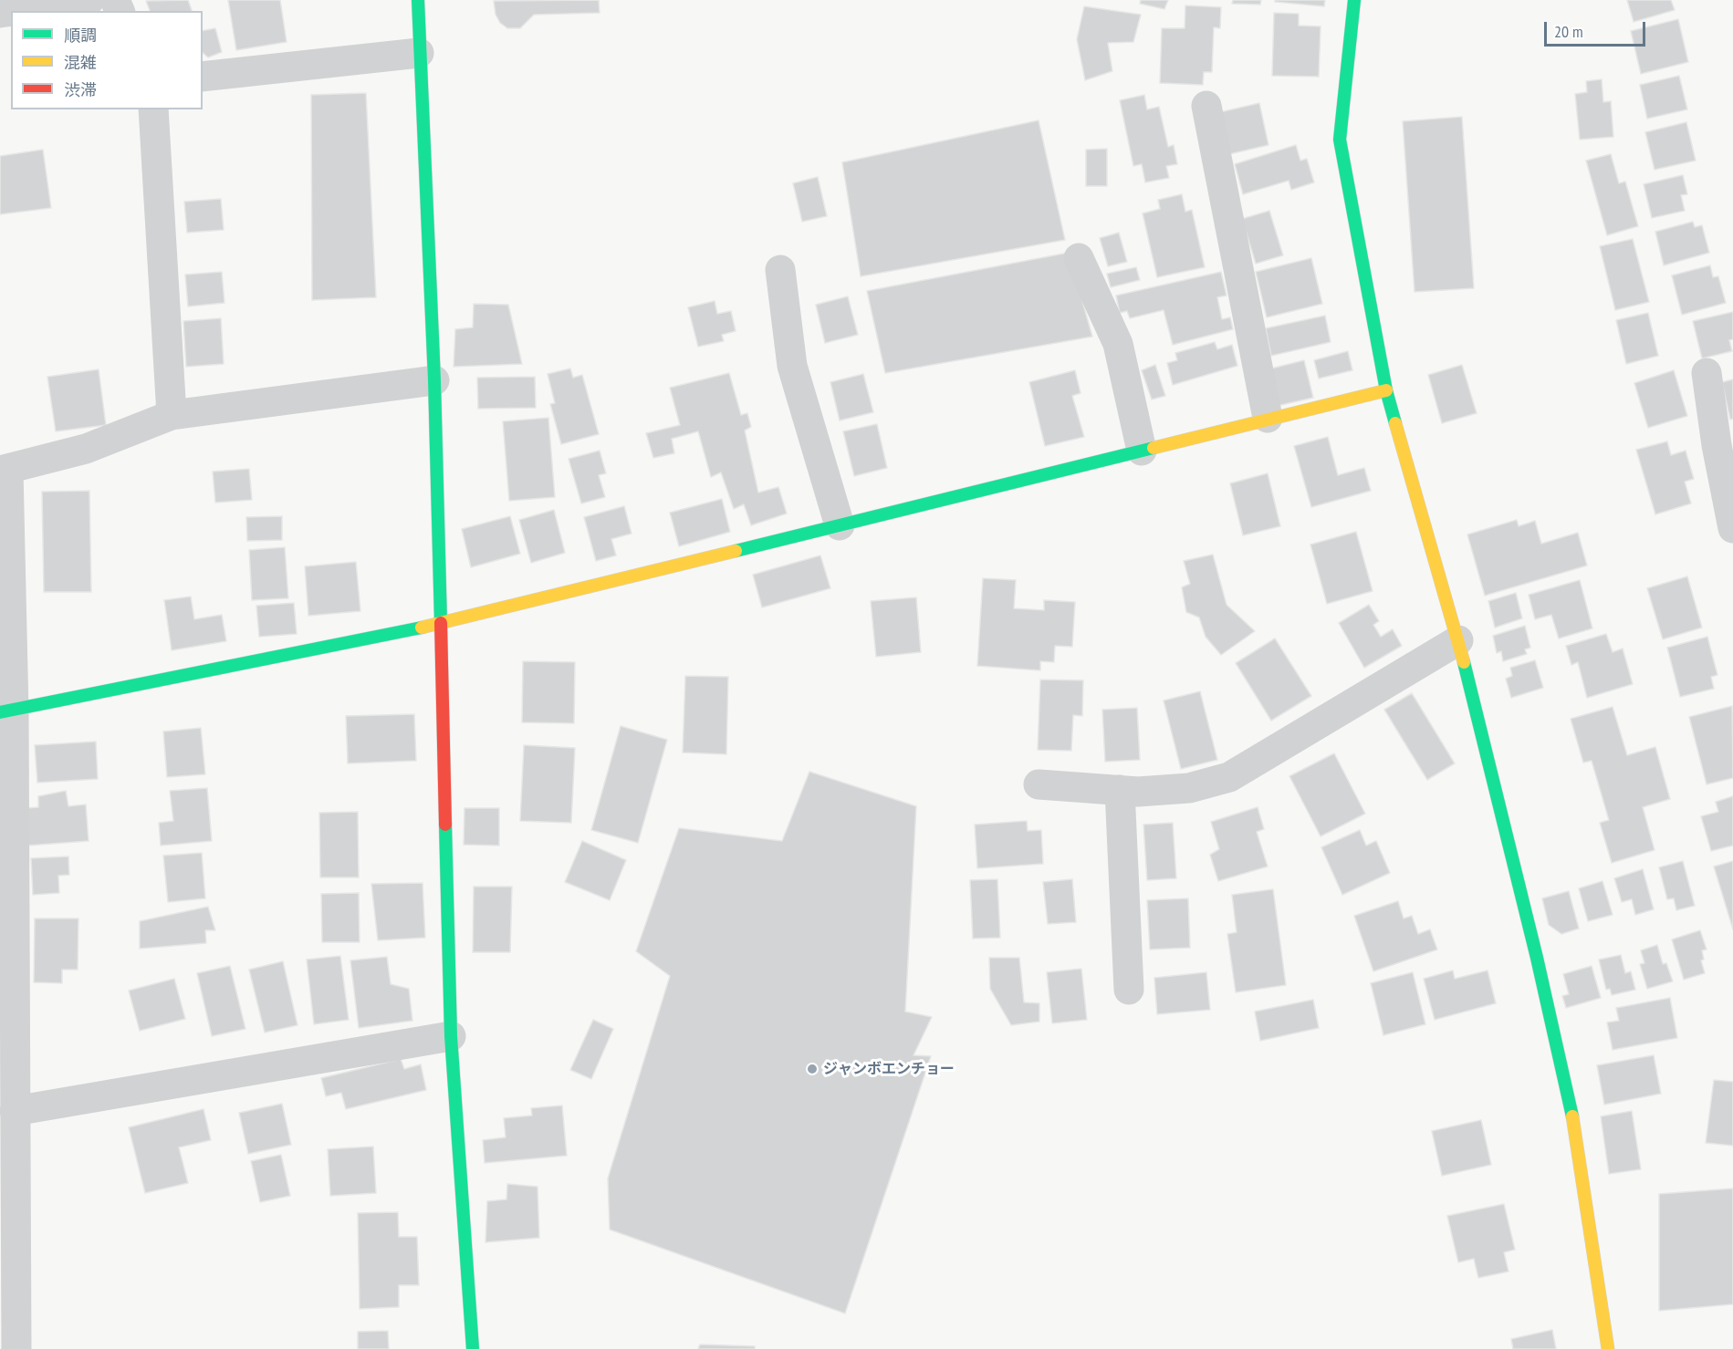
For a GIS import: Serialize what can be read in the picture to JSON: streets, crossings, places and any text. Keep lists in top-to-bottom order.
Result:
{
  "places": ["ジャンボエンチョー"],
  "legend": ["順調", "混雑", "渋滞"],
  "scale_bar": "20 m"
}
